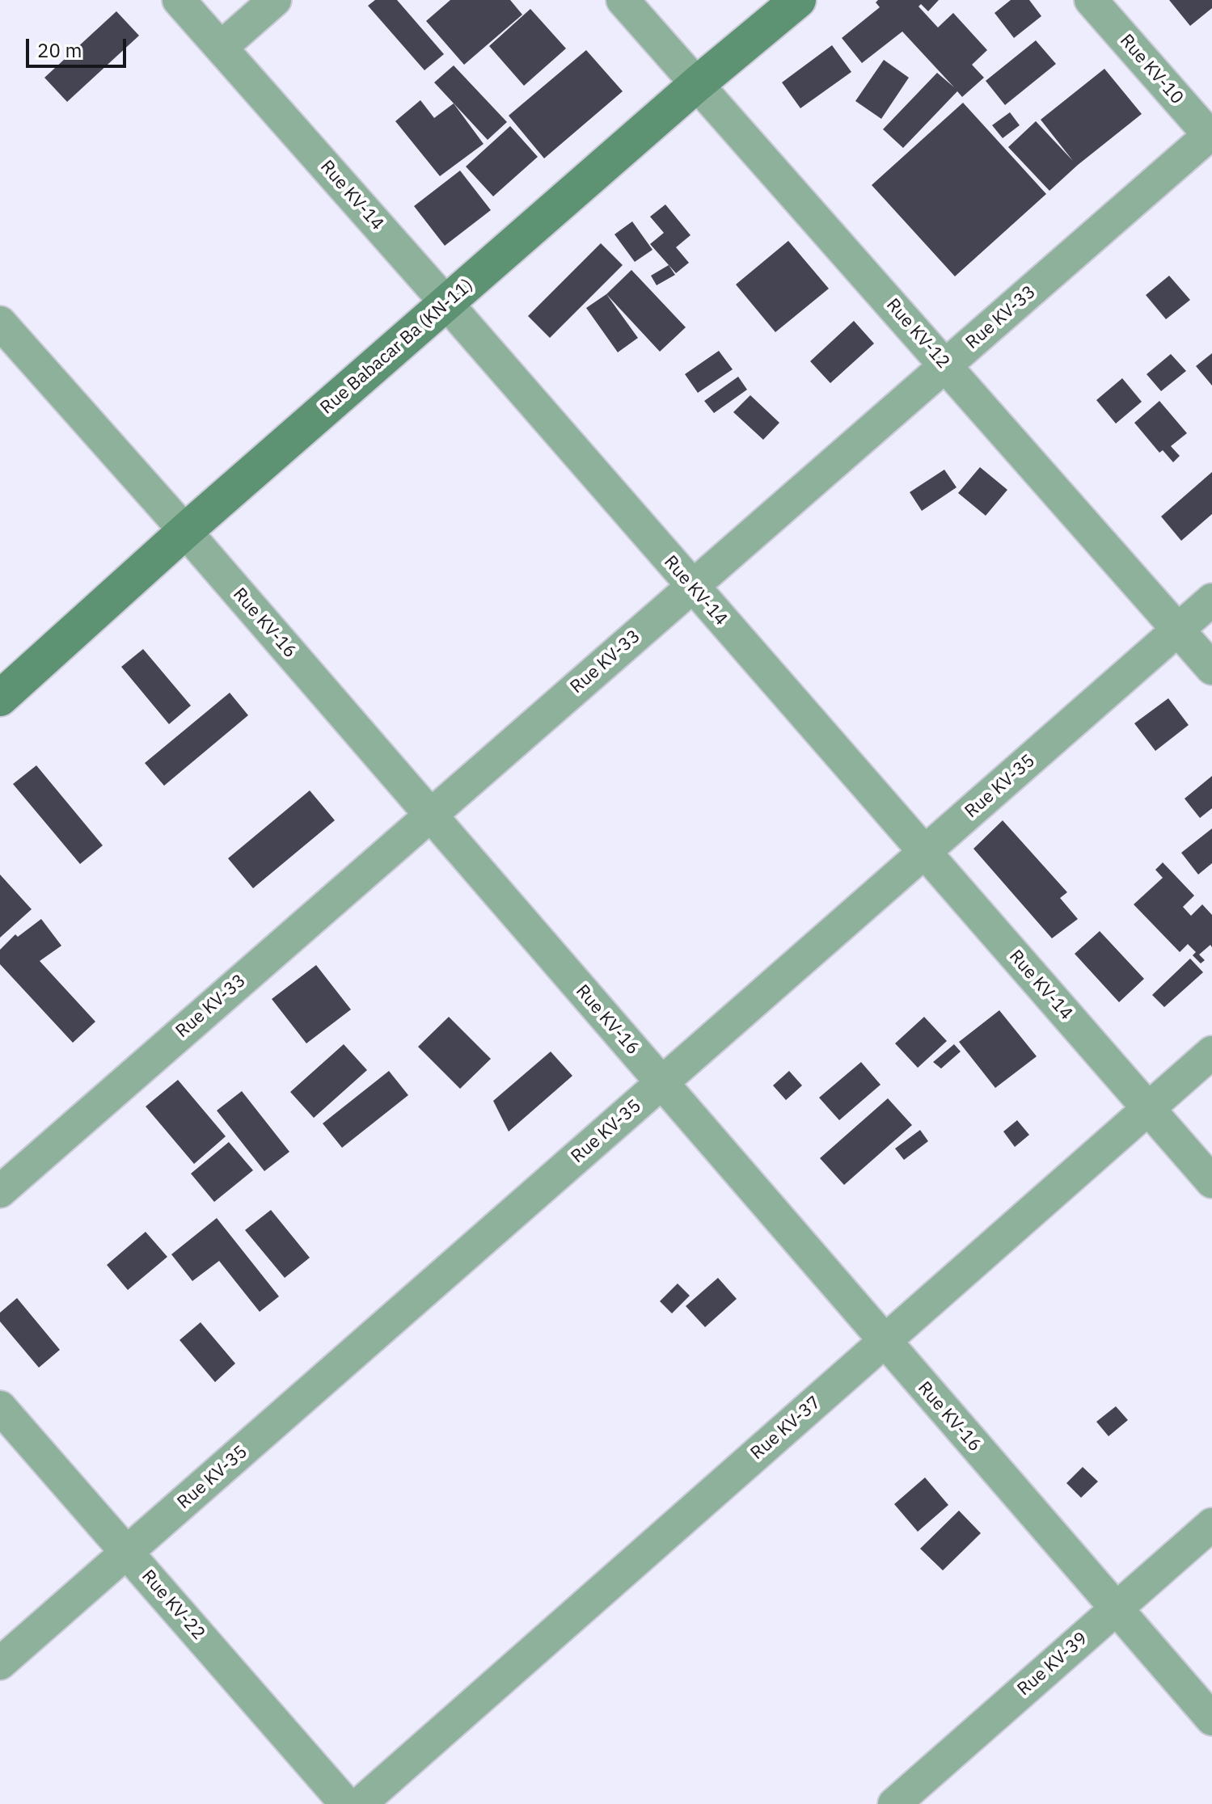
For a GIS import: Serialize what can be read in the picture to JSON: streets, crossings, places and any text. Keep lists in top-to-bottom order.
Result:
{
  "streets": {
    "street": [
      "Rue KV-10",
      "Rue KV-14",
      "Rue KV-33",
      "Rue KV-12",
      "Rue Babacar Ba (KN-11)",
      "Rue KV-16",
      "Rue KV-35",
      "Rue KV-37",
      "Rue KV-22",
      "Rue KV-39"
    ]
  },
  "crossings": [
    ["Rue KV-10", "Rue KV-33"],
    ["Rue KV-14", "Rue KV-33"],
    ["Rue KV-14", "Rue Babacar Ba (KN-11)"],
    ["Rue KV-14", "Rue KV-35"],
    ["Rue KV-14", "Rue KV-37"],
    ["Rue KV-33", "Rue KV-12"],
    ["Rue KV-33", "Rue KV-16"],
    ["Rue KV-12", "Rue Babacar Ba (KN-11)"],
    ["Rue KV-12", "Rue KV-35"],
    ["Rue Babacar Ba (KN-11)", "Rue KV-16"],
    ["Rue KV-16", "Rue KV-35"],
    ["Rue KV-16", "Rue KV-37"],
    ["Rue KV-16", "Rue KV-39"],
    ["Rue KV-35", "Rue KV-22"]
  ],
  "scale_bar": "20 m"
}
